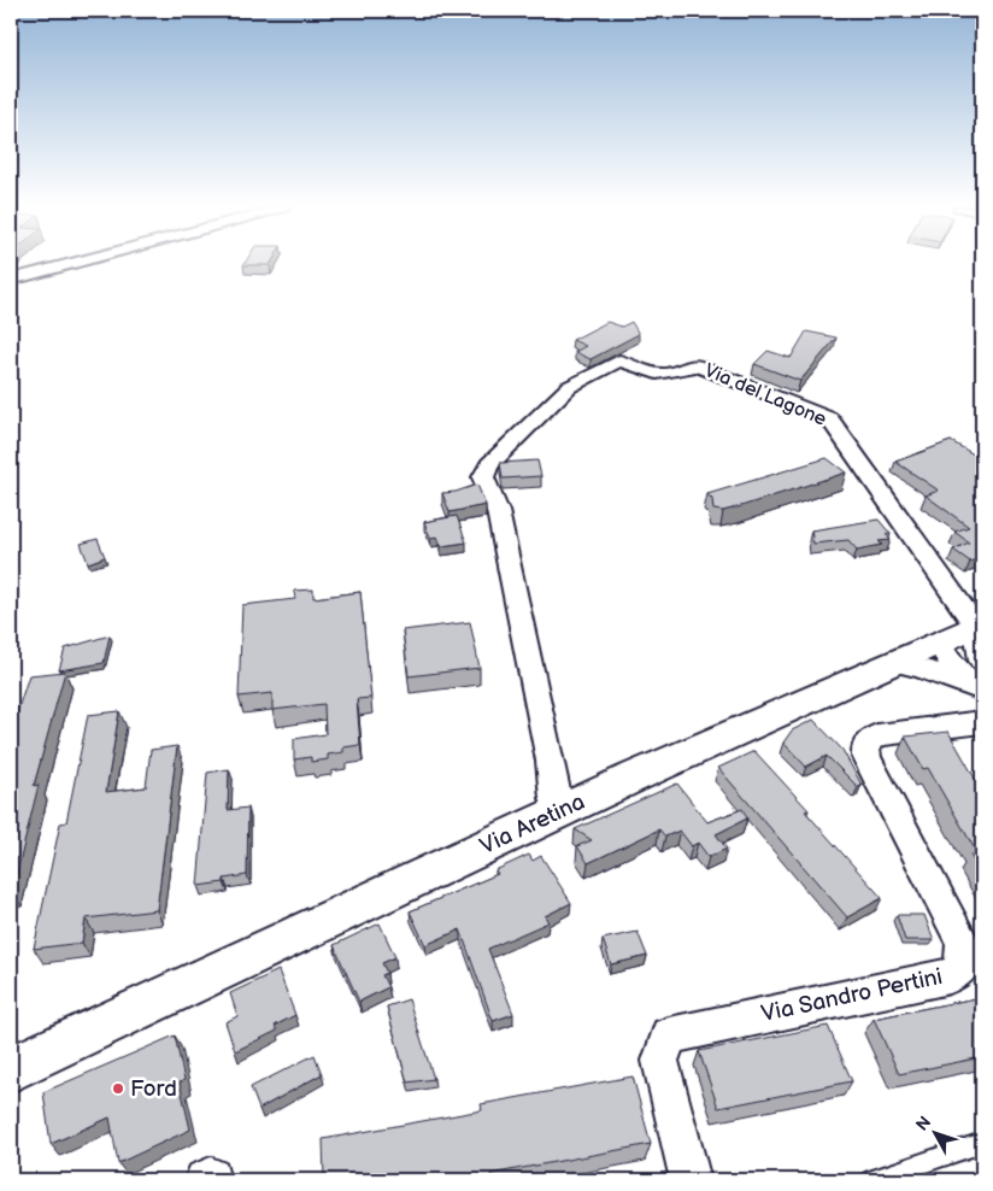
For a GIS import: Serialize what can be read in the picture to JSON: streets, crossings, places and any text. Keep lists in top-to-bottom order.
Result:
{
  "streets": {
    "street": ["Via del Lagone", "Via Aretina", "Via Sandro Pertini"]
  },
  "crossings": [
    ["Via del Lagone", "Via Aretina"]
  ],
  "places": ["Ford"],
  "north": "top left"
}
